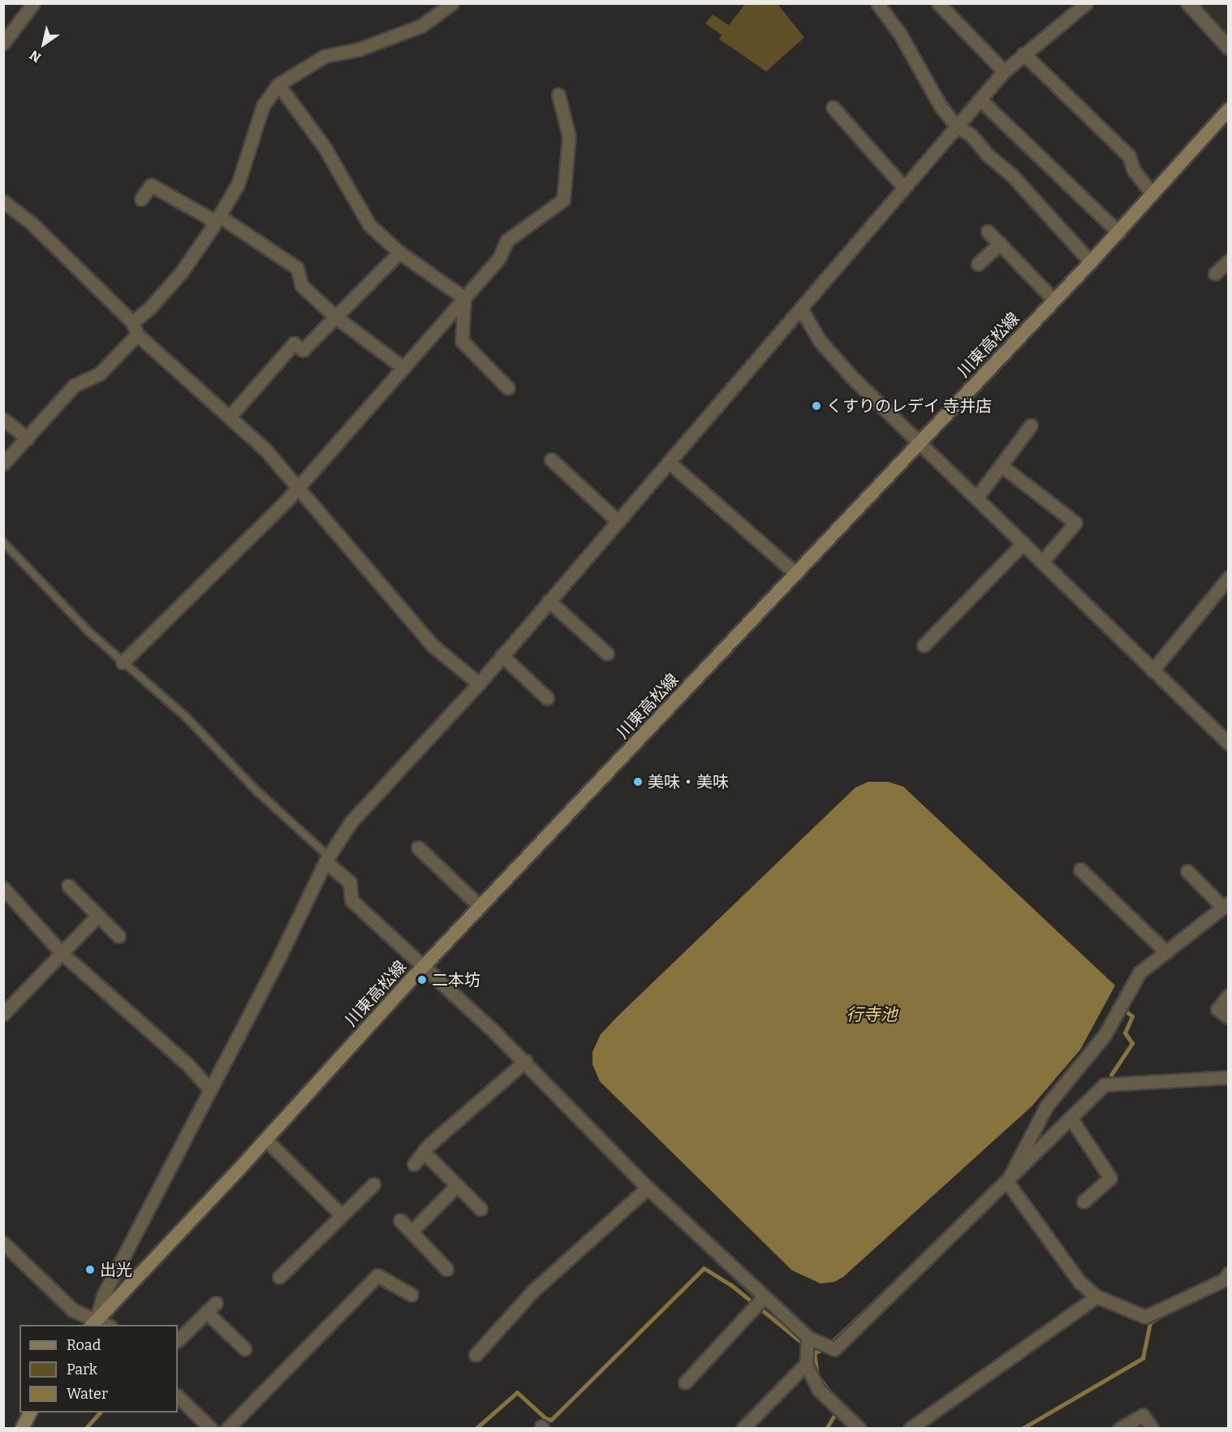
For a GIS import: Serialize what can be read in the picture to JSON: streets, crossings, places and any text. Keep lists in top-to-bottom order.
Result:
{
  "streets": {
    "main road": ["川東高松線"]
  },
  "water": ["行寺池"],
  "places": [
    "くすりのレデイ 寺井店",
    "美味・美味",
    "二本坊",
    "出光"
  ],
  "legend": ["Road", "Park", "Water"],
  "north": "bottom left"
}
